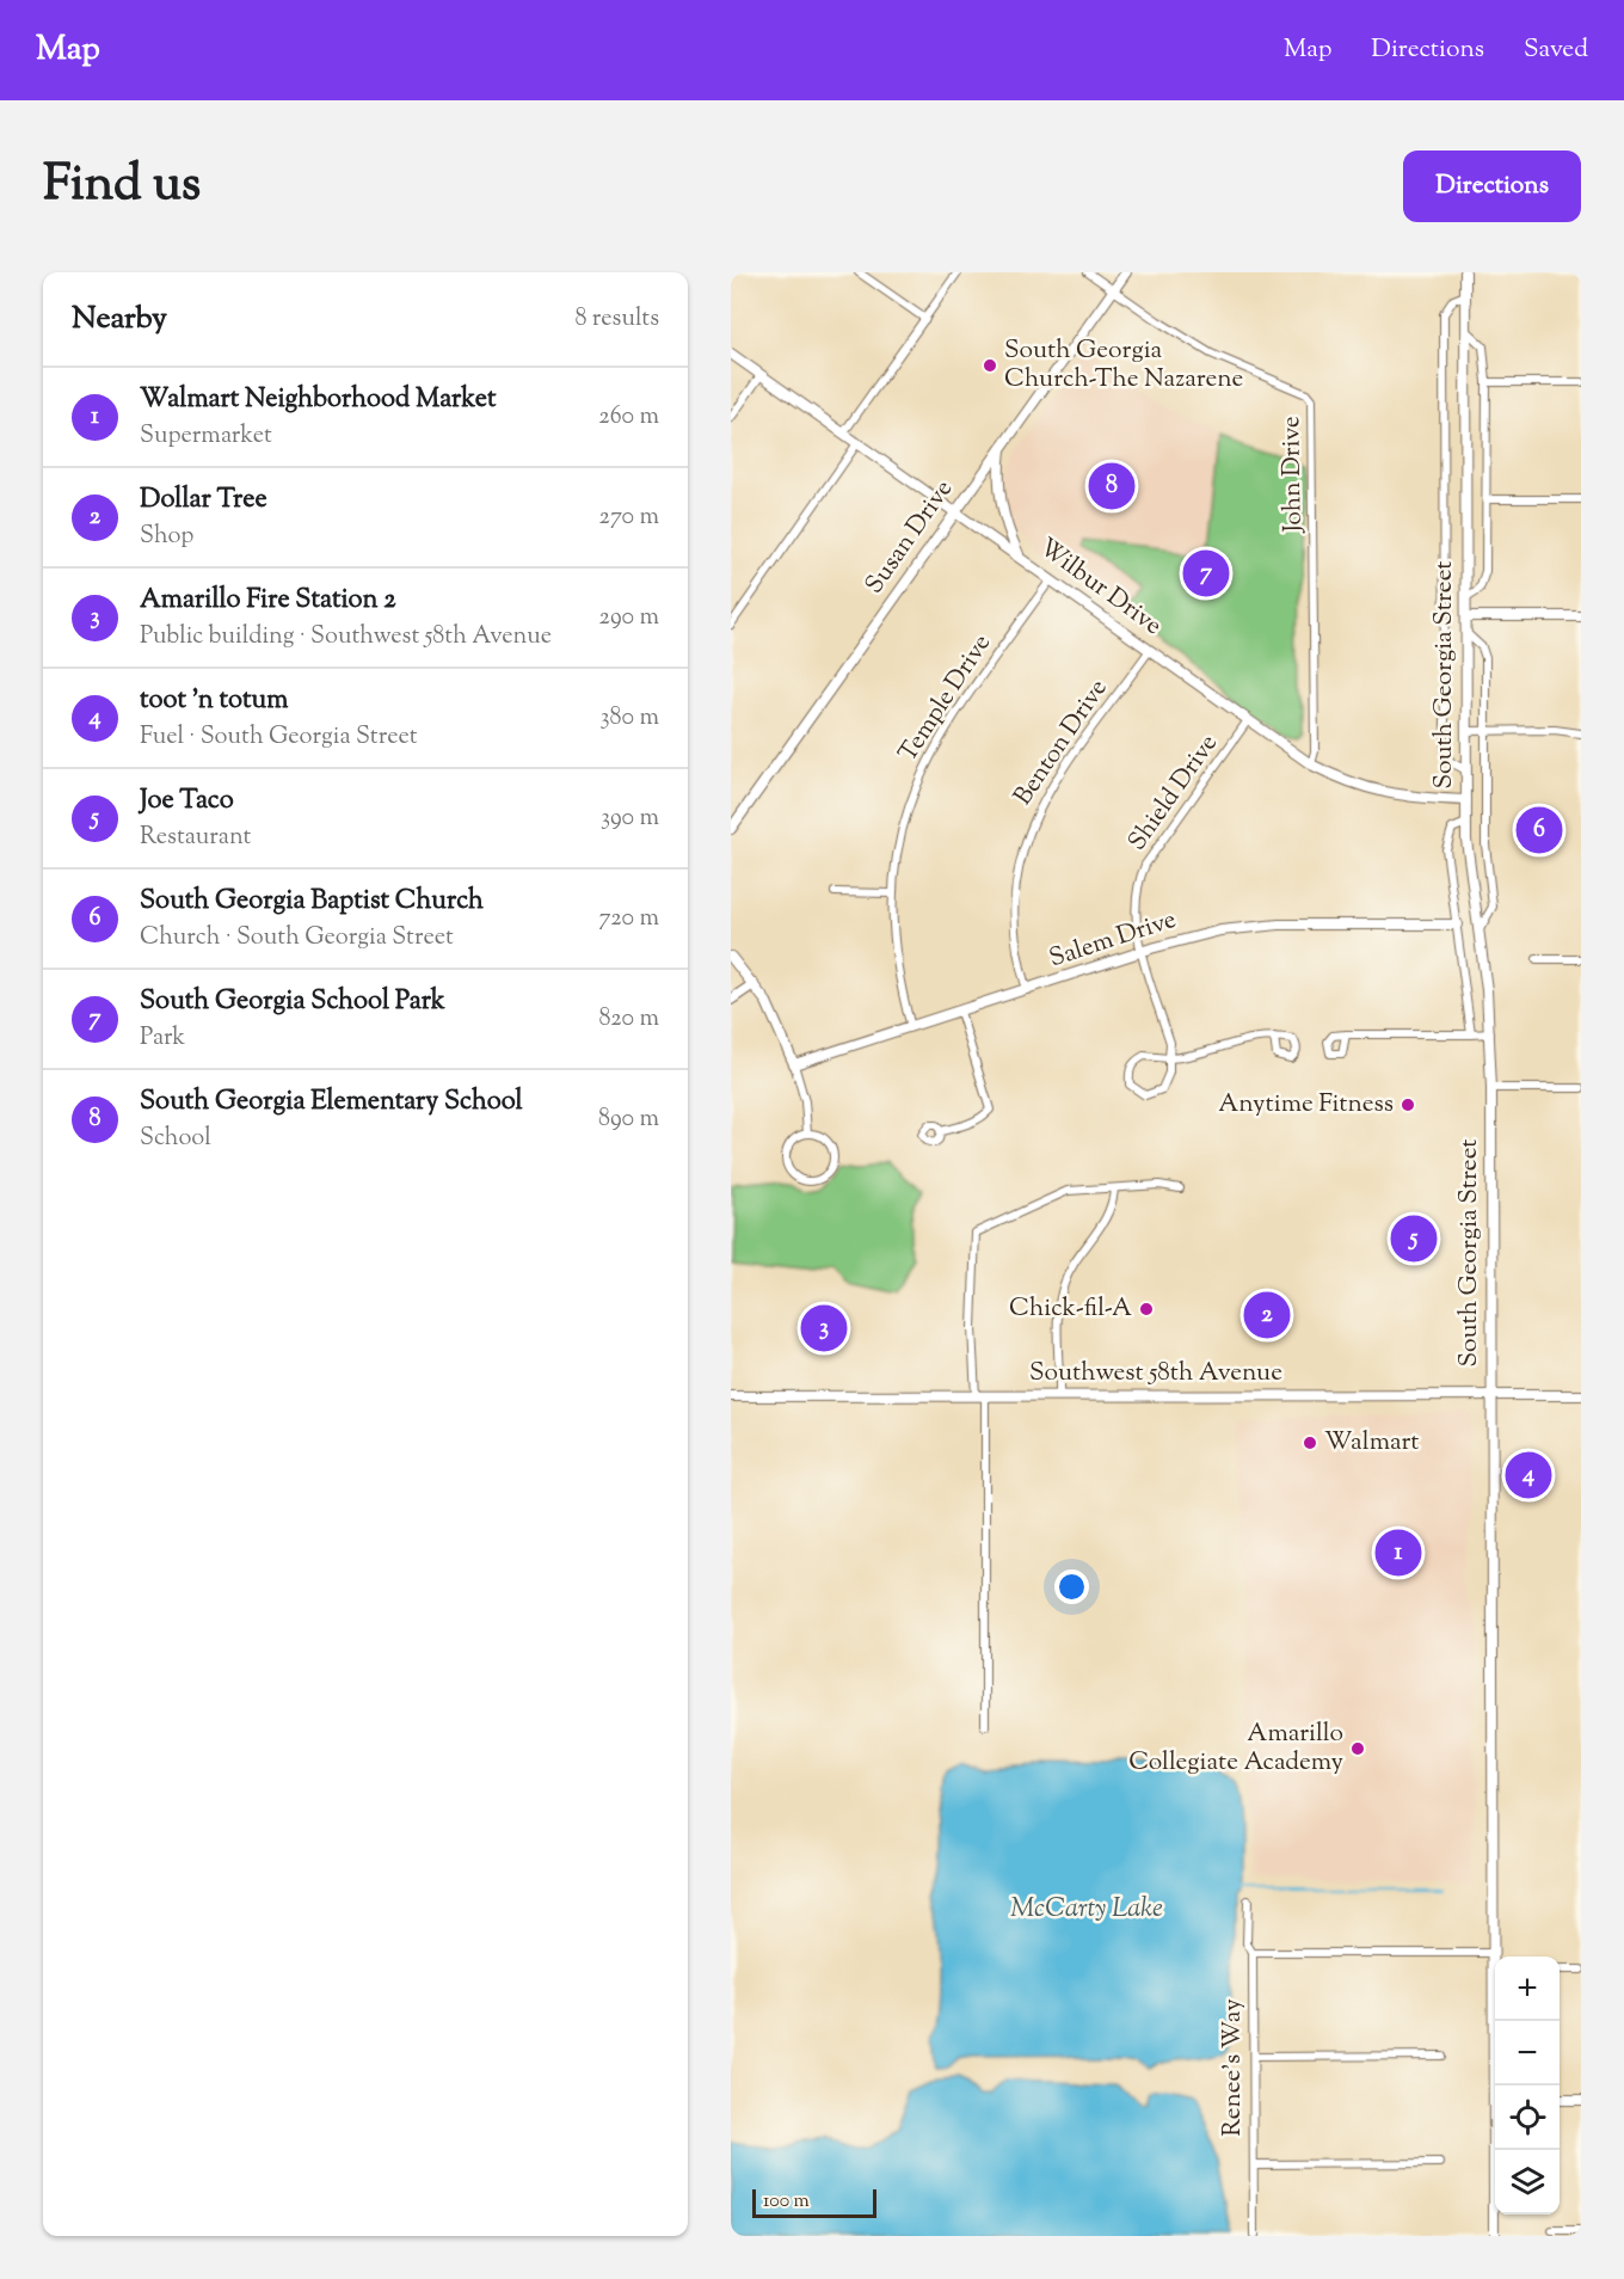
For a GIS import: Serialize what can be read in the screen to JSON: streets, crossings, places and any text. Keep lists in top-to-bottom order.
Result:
{
  "streets": {
    "main road": [
      "Susan Drive",
      "Wilbur Drive",
      "South Georgia Street",
      "Salem Drive",
      "Southwest 58th Avenue"
    ],
    "street": [
      "John Drive",
      "Temple Drive",
      "Benton Drive",
      "Shield Drive",
      "Renee's Way"
    ]
  },
  "crossings": [
    ["John Drive", "Susan Drive"],
    ["John Drive", "Wilbur Drive"],
    ["Susan Drive", "Wilbur Drive"],
    ["Wilbur Drive", "South Georgia Street"],
    ["Wilbur Drive", "Temple Drive"],
    ["Wilbur Drive", "Benton Drive"],
    ["Wilbur Drive", "Shield Drive"],
    ["South Georgia Street", "Southwest 58th Avenue"],
    ["Temple Drive", "Salem Drive"],
    ["Benton Drive", "Salem Drive"],
    ["Shield Drive", "Salem Drive"]
  ],
  "water": ["McCarty Lake"],
  "places": [
    "South Georgia Church-The Nazarene",
    "Anytime Fitness",
    "Chick-fil-A",
    "Walmart",
    "Amarillo Collegiate Academy"
  ],
  "scale_bar": "100 m",
  "page": {
    "header": "Map",
    "nav": ["Map", "Directions", "Saved"],
    "title": "Find us",
    "buttons": "Directions",
    "heading": ["Nearby", "8 results"],
    "list": [
      {
        "mark": "1",
        "name": "Walmart Neighborhood Market",
        "note": "Supermarket",
        "value": "260 m"
      },
      {
        "mark": "2",
        "name": "Dollar Tree",
        "note": "Shop",
        "value": "270 m"
      },
      {
        "mark": "3",
        "name": "Amarillo Fire Station 2",
        "note": "Public building · Southwest 58th Avenue",
        "value": "290 m"
      },
      {
        "mark": "4",
        "name": "toot 'n totum",
        "note": "Fuel · South Georgia Street",
        "value": "380 m"
      },
      {
        "mark": "5",
        "name": "Joe Taco",
        "note": "Restaurant",
        "value": "390 m"
      },
      {
        "mark": "6",
        "name": "South Georgia Baptist Church",
        "note": "Church · South Georgia Street",
        "value": "720 m"
      },
      {
        "mark": "7",
        "name": "South Georgia School Park",
        "note": "Park",
        "value": "820 m"
      },
      {
        "mark": "8",
        "name": "South Georgia Elementary School",
        "note": "School",
        "value": "890 m"
      }
    ],
    "pins": [
      "8",
      "7",
      "6",
      "5",
      "2",
      "3",
      "4",
      "1"
    ],
    "map_buttons": ["+", "−"],
    "scale": "100 m"
  }
}
